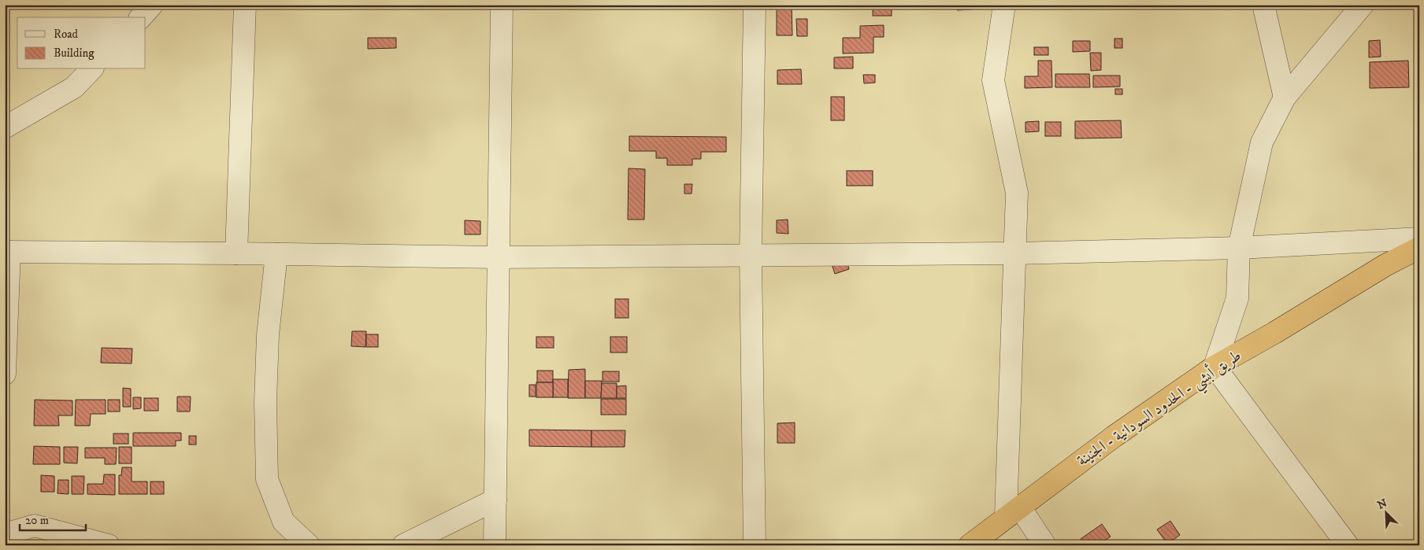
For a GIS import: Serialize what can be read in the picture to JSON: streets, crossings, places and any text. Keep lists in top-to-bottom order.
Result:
{
  "streets": {
    "highway": ["طريق أبشي - الحدود السودانية - الجنينة"]
  },
  "legend": ["Road", "Building"],
  "scale_bar": "20 m",
  "north": "top left"
}
